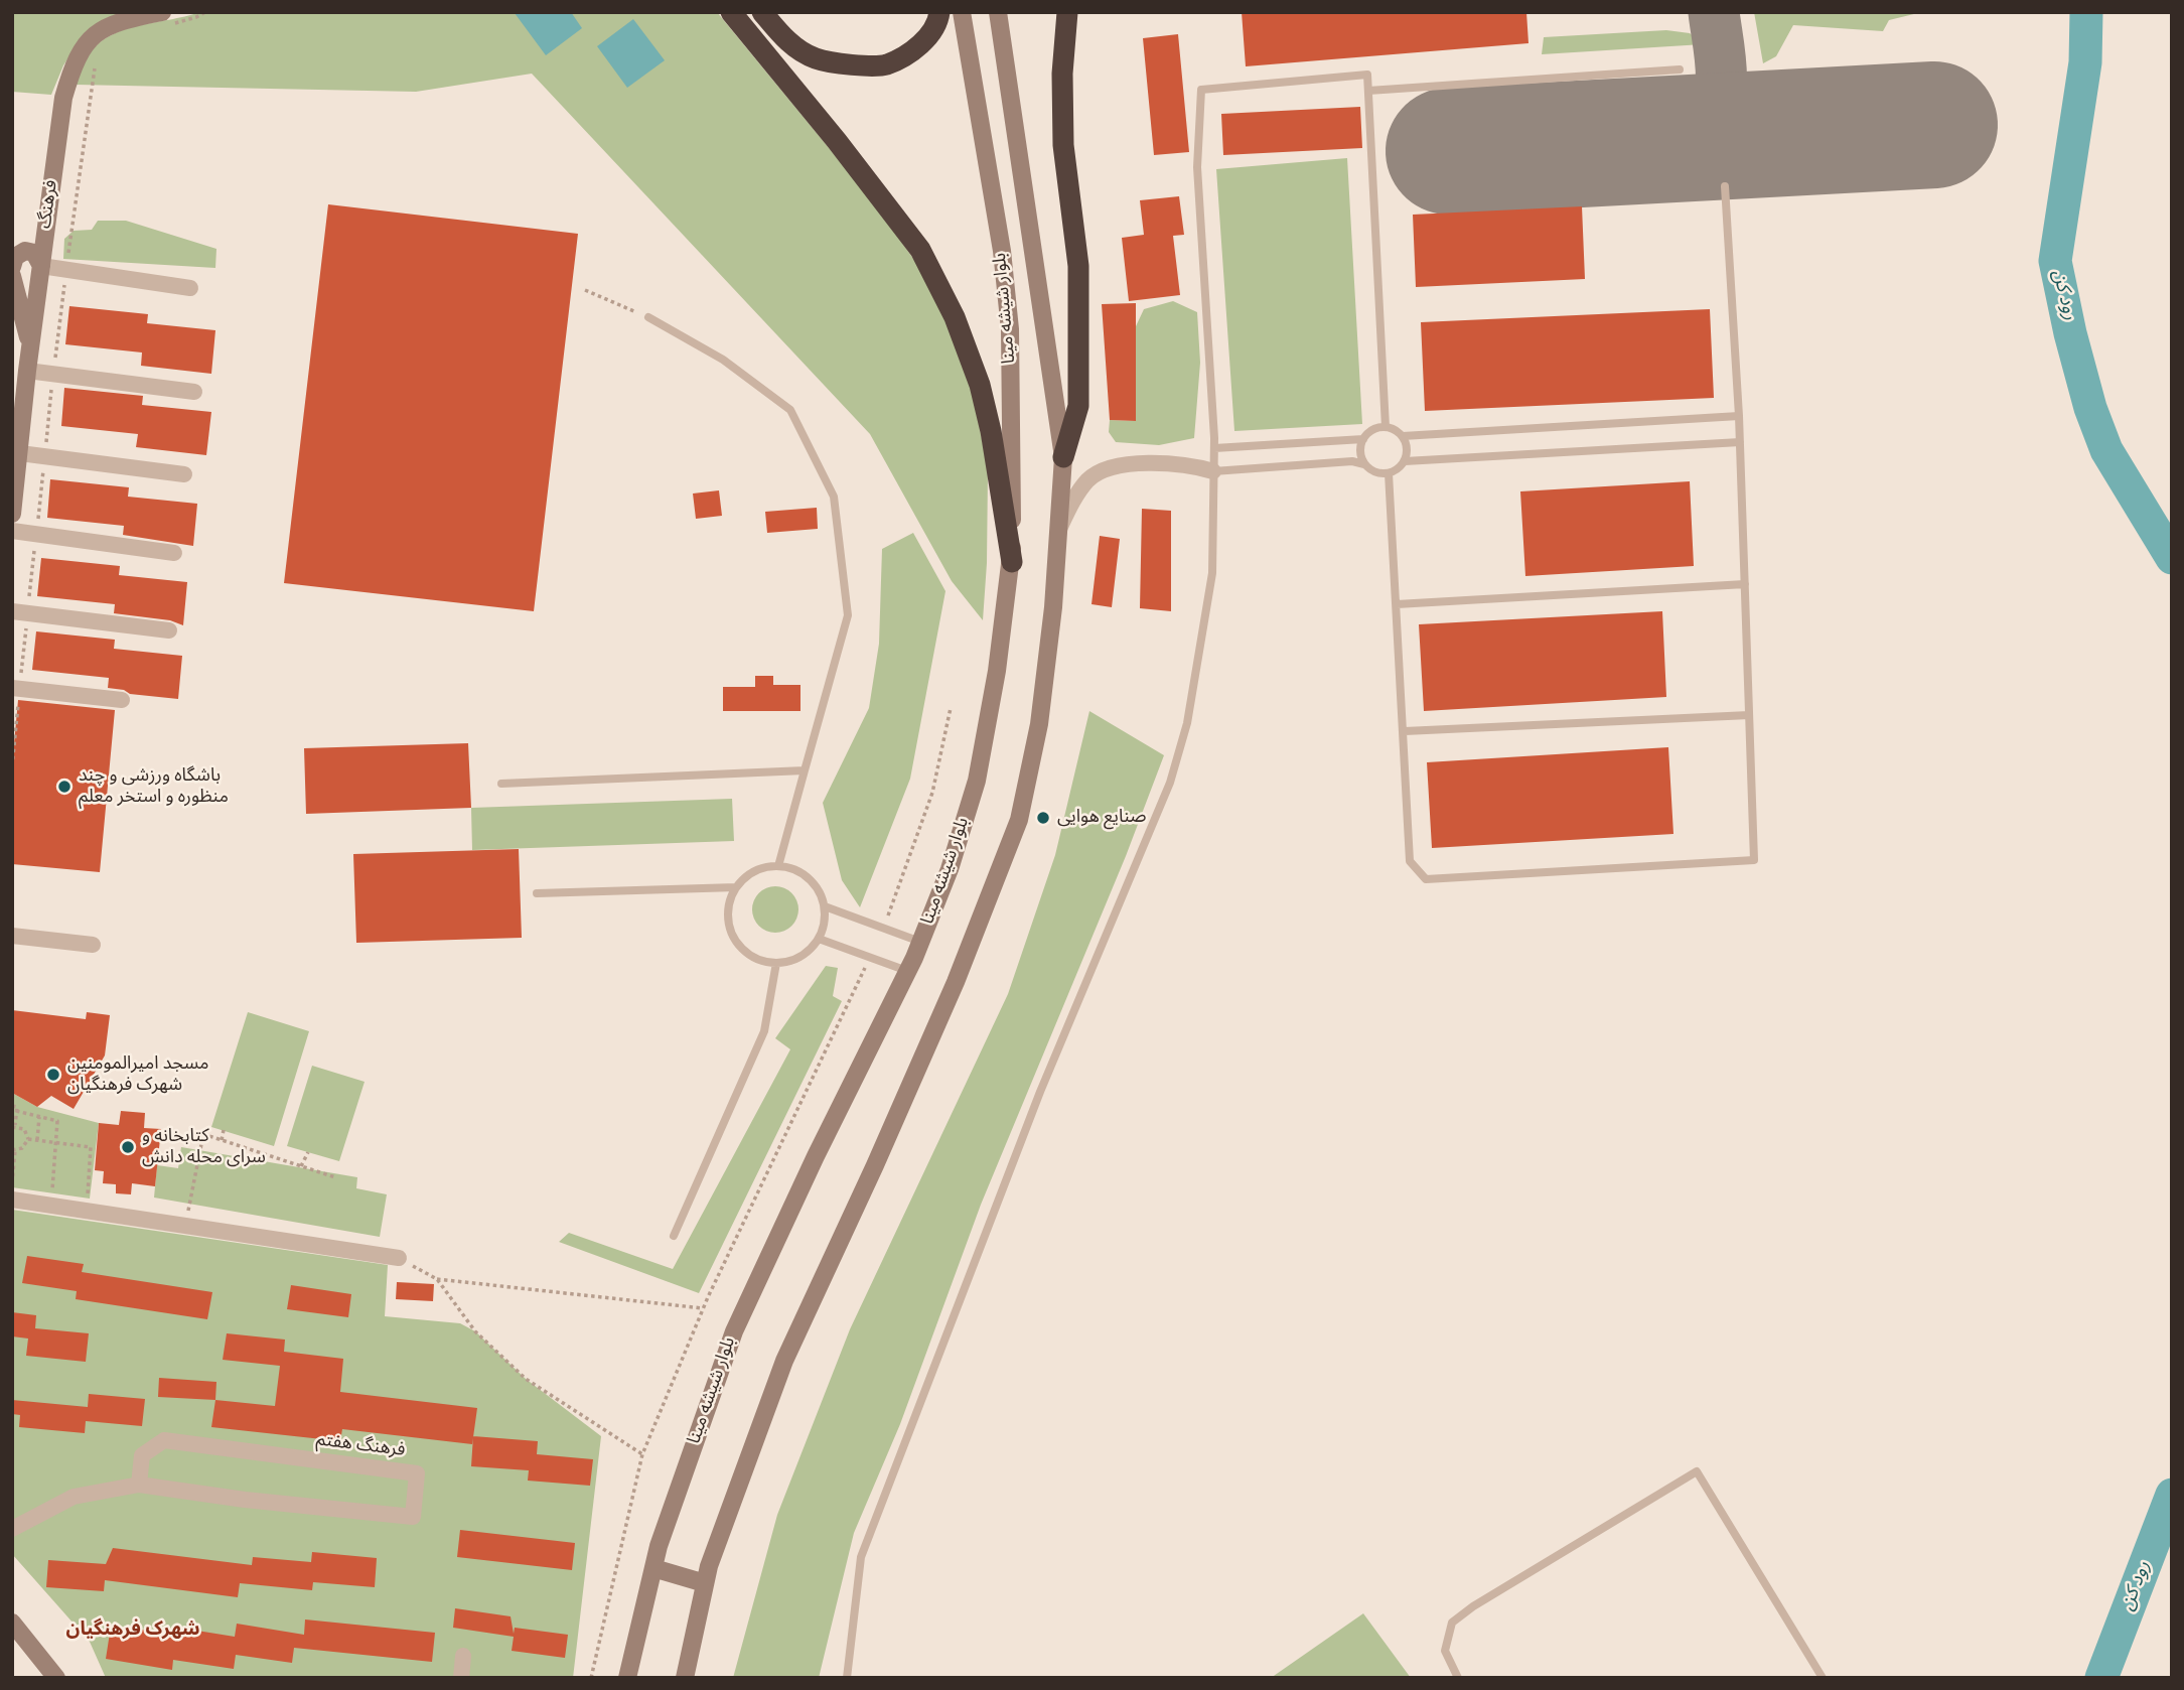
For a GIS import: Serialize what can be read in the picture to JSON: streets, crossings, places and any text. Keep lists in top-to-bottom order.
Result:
{
  "streets": {
    "main road": ["فرهنگ", "بلوار شیشه مینا"],
    "street": ["فرهنگ هفتم"]
  },
  "districts": ["شهرک فرهنگیان"],
  "water": ["رود کن"],
  "places": [
    "باشگاه ورزشی و چند منظوره و استخر معلم",
    "صنایع هوایی",
    "مسجد امیرالمومنین شهرک فرهنگیان",
    "کتابخانه و سرای محله دانش"
  ]
}
